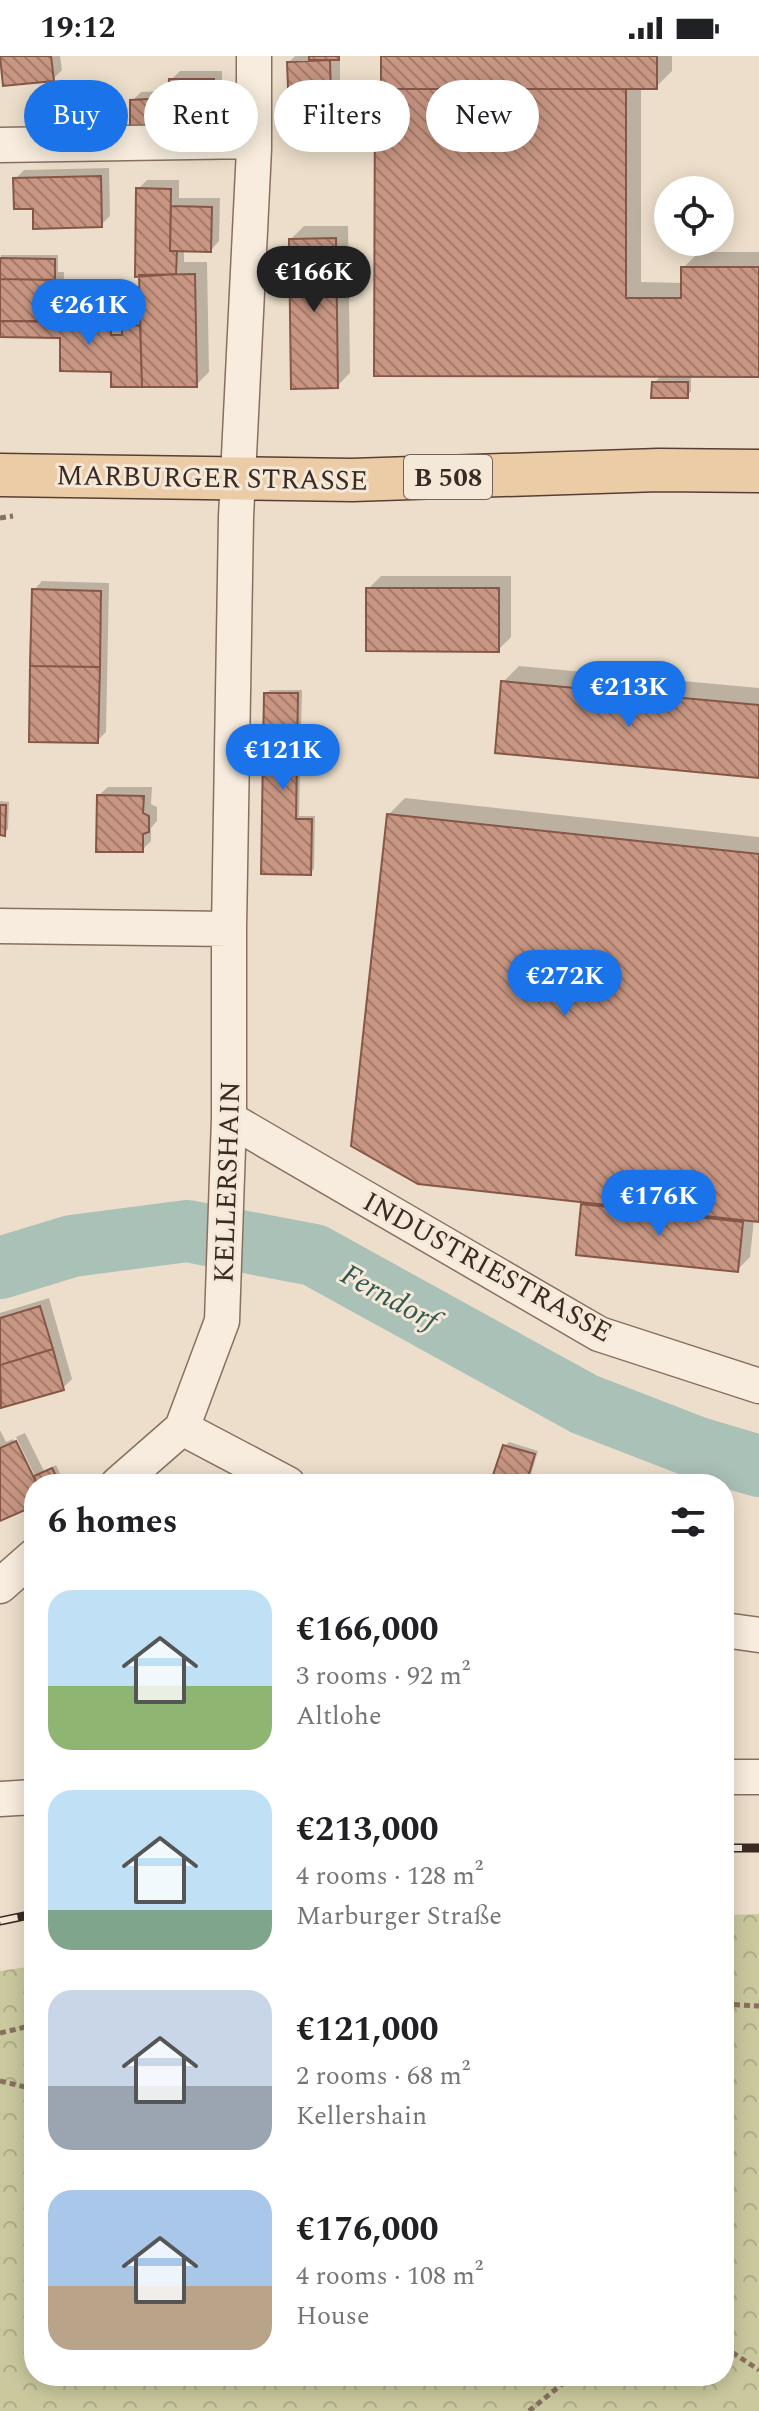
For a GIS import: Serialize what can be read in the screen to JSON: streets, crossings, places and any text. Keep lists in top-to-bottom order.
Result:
{
  "streets": {
    "main road": ["MARBURGER STRASSE", "B 508"],
    "street": ["KELLERSHAIN", "INDUSTRIESTRASSE"]
  },
  "crossings": [
    ["MARBURGER STRASSE", "KELLERSHAIN"],
    ["KELLERSHAIN", "INDUSTRIESTRASSE"]
  ],
  "water": ["Ferndorf"],
  "page": {
    "status": "19:12",
    "chip": [
      "Buy",
      "Rent",
      "Filters",
      "New"
    ],
    "price": [
      "€166K",
      "€261K",
      "€213K",
      "€121K",
      "€272K",
      "€176K"
    ],
    "heading": "6 homes",
    "list": [
      {
        "name": "€166,000",
        "note": "3 rooms · 92 m² · Altlohe"
      },
      {
        "name": "€213,000",
        "note": "4 rooms · 128 m² · Marburger Straße"
      },
      {
        "name": "€121,000",
        "note": "2 rooms · 68 m² · Kellershain"
      },
      {
        "name": "€176,000",
        "note": "4 rooms · 108 m² · House"
      }
    ]
  }
}
